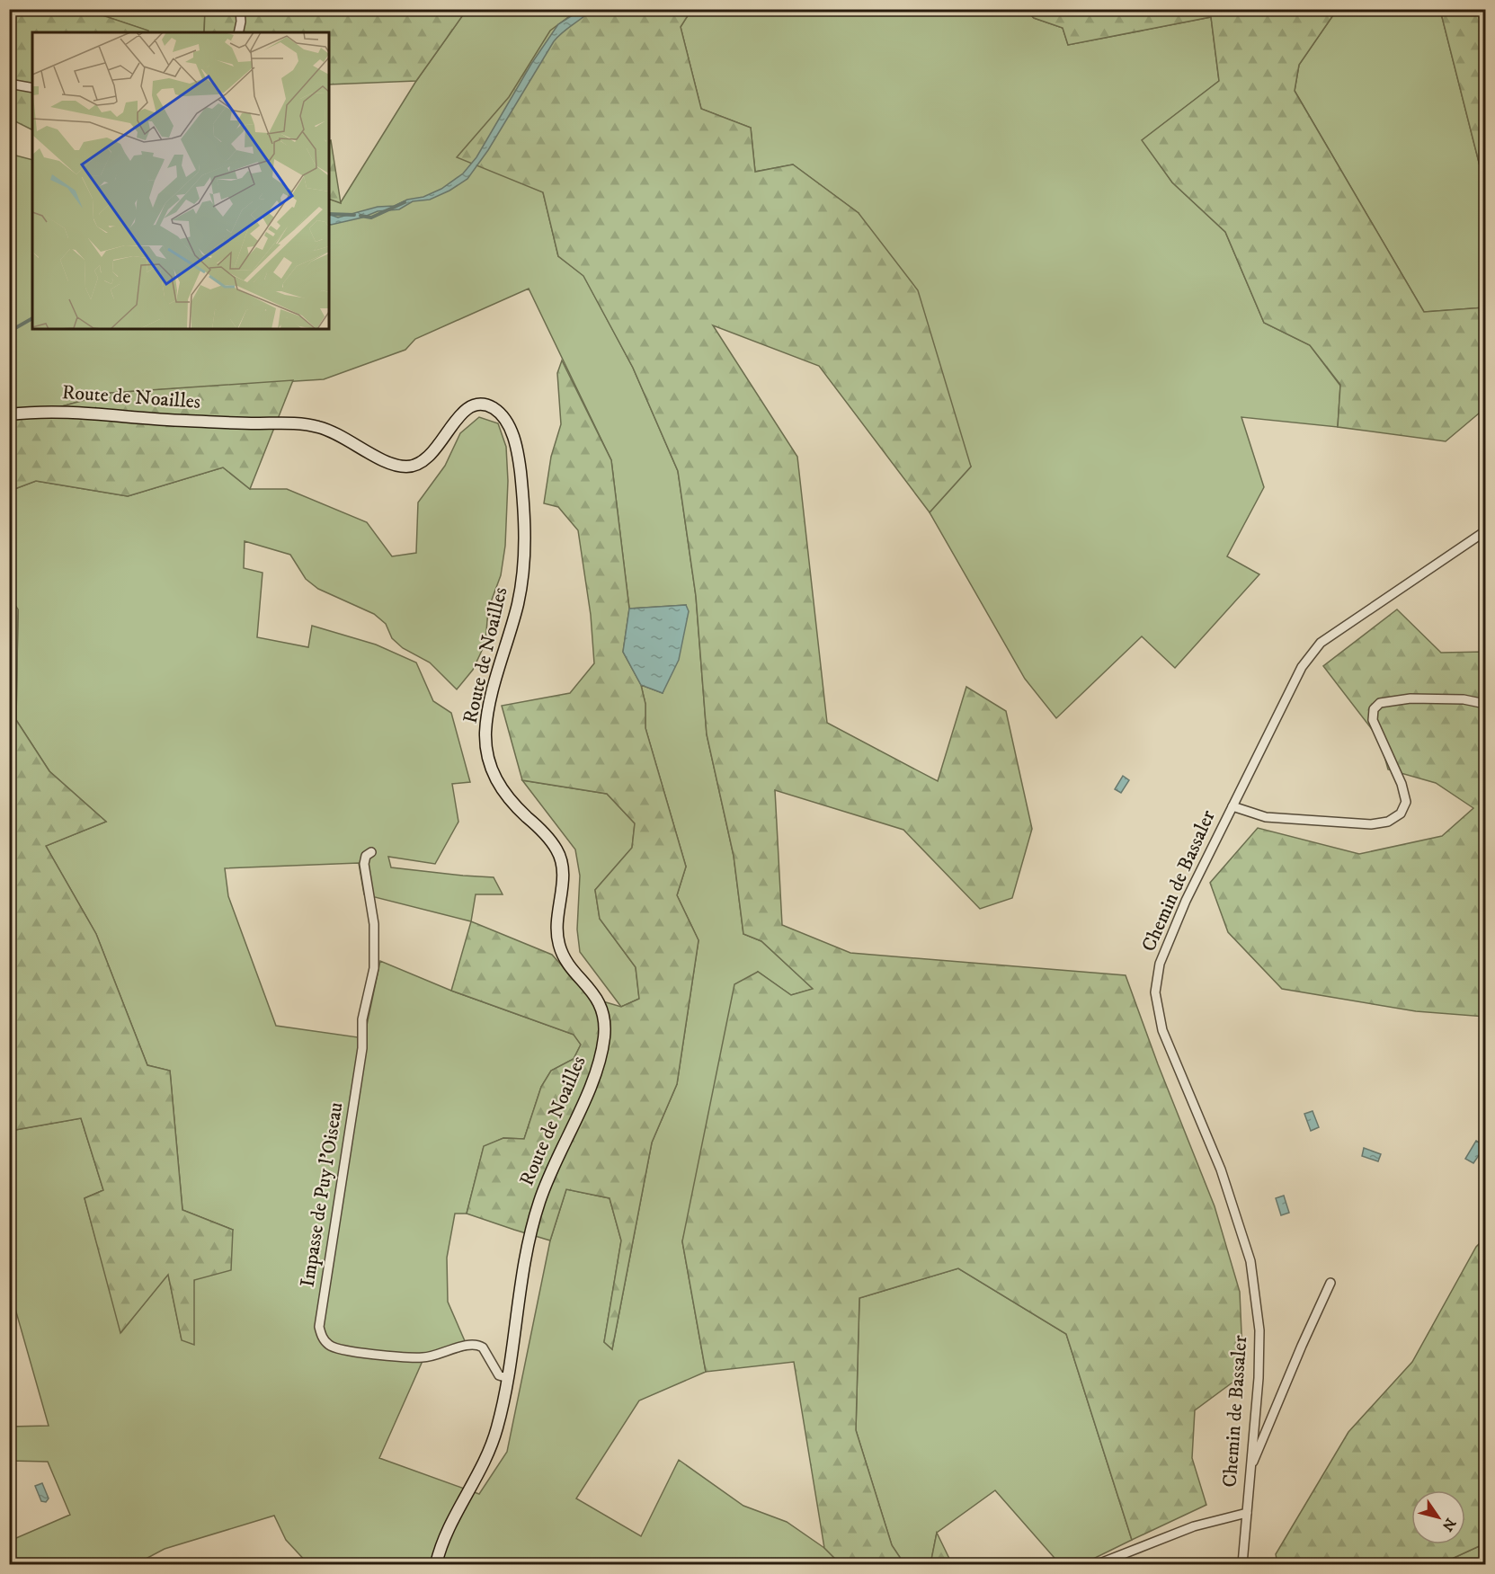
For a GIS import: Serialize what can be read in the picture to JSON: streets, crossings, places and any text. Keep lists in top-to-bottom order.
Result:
{
  "streets": {
    "main road": ["Route de Noailles"],
    "street": ["Chemin de Bassaler", "Impasse de Puy l'Oiseau"]
  },
  "crossings": [
    ["Route de Noailles", "Impasse de Puy l'Oiseau"]
  ],
  "north": "bottom right"
}
